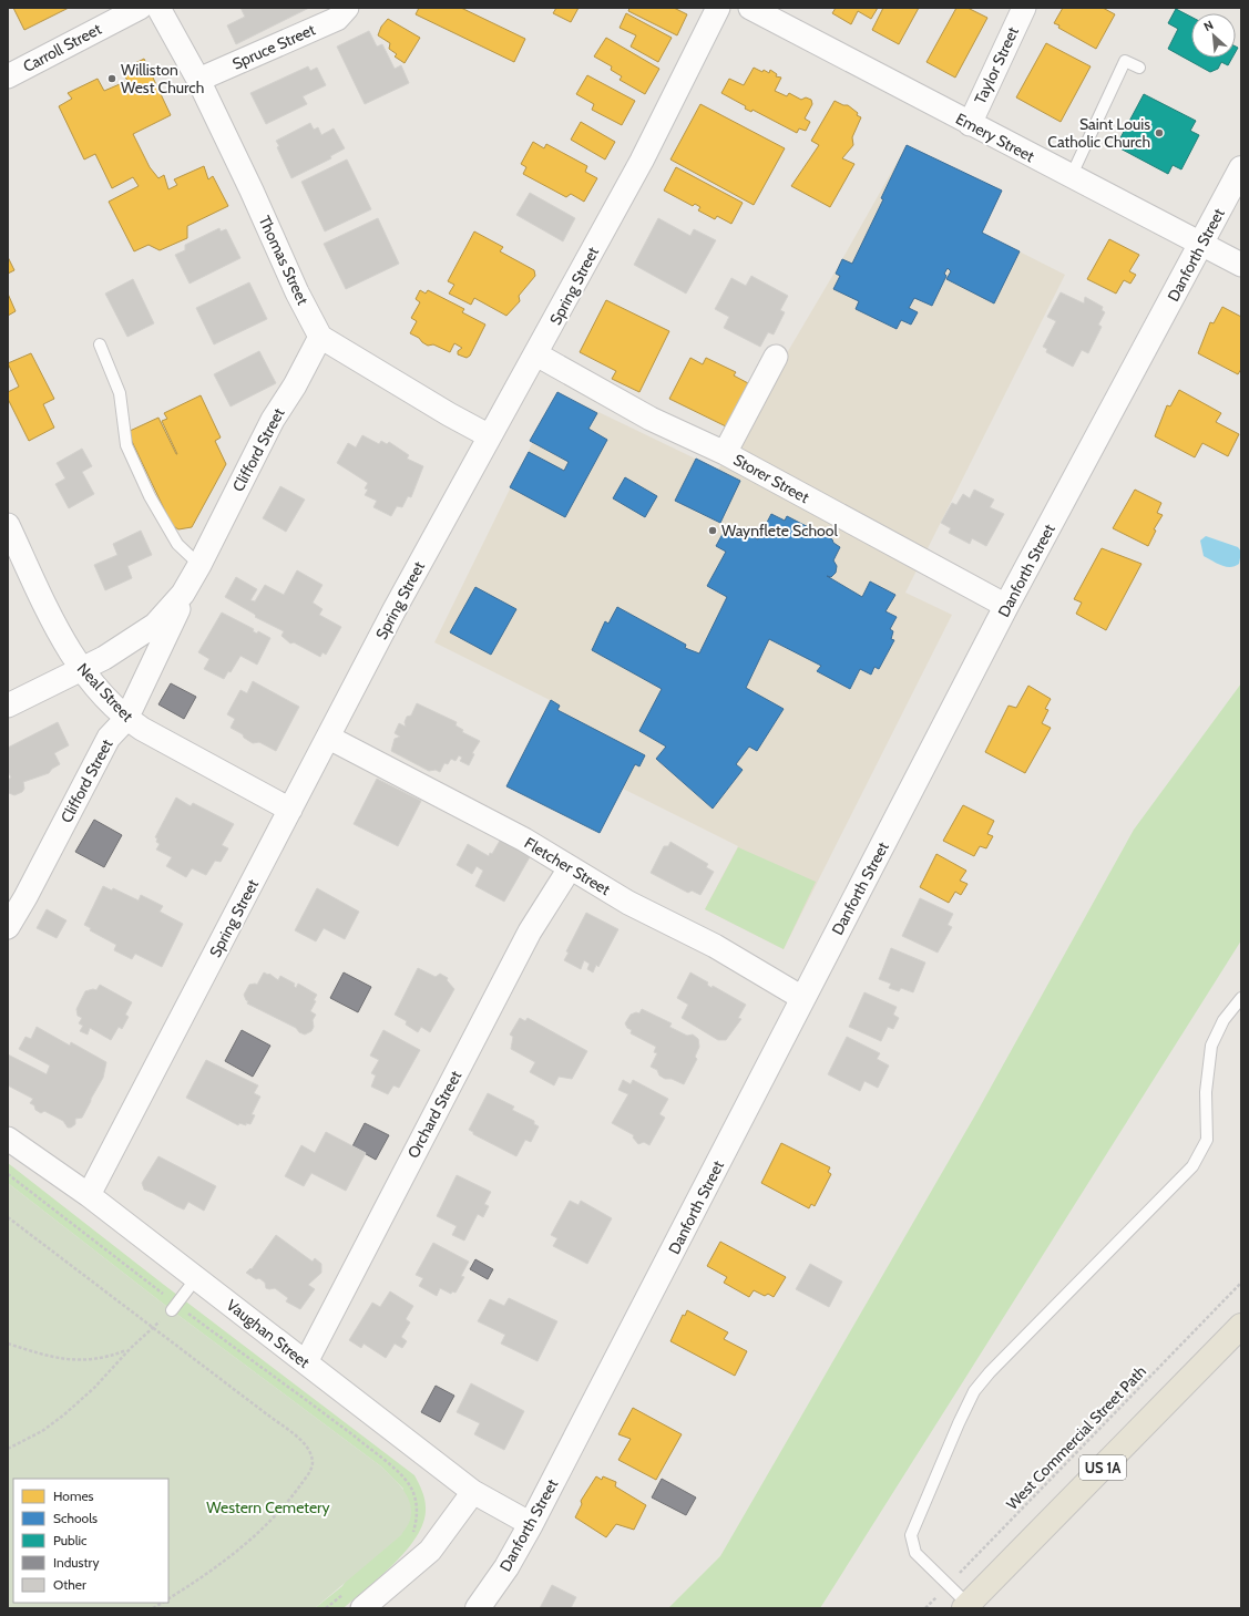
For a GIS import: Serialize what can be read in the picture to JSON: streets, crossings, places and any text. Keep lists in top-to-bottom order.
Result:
{
  "streets": {
    "main road": ["US 1A"],
    "street": [
      "Spruce Street",
      "Carroll Street",
      "Taylor Street",
      "Emery Street",
      "Danforth Street",
      "Thomas Street",
      "Spring Street",
      "Clifford Street",
      "Storer Street",
      "Neal Street",
      "Fletcher Street",
      "Orchard Street",
      "Vaughan Street"
    ],
    "path": ["West Commercial Street Path"]
  },
  "crossings": [
    ["Spruce Street", "Thomas Street"],
    ["Taylor Street", "Emery Street"],
    ["Emery Street", "Danforth Street"],
    ["Danforth Street", "Storer Street"],
    ["Danforth Street", "Fletcher Street"],
    ["Danforth Street", "Vaughan Street"],
    ["Thomas Street", "Clifford Street"],
    ["Spring Street", "Storer Street"],
    ["Spring Street", "Neal Street"],
    ["Spring Street", "Fletcher Street"],
    ["Spring Street", "Vaughan Street"],
    ["Clifford Street", "Neal Street"],
    ["Fletcher Street", "Orchard Street"],
    ["Orchard Street", "Vaughan Street"]
  ],
  "parks": ["Western Cemetery"],
  "places": ["Williston West Church", "Saint Louis Catholic Church", "Waynflete School"],
  "legend": [
    "Homes",
    "Schools",
    "Public",
    "Industry",
    "Other"
  ],
  "north": "top left"
}
